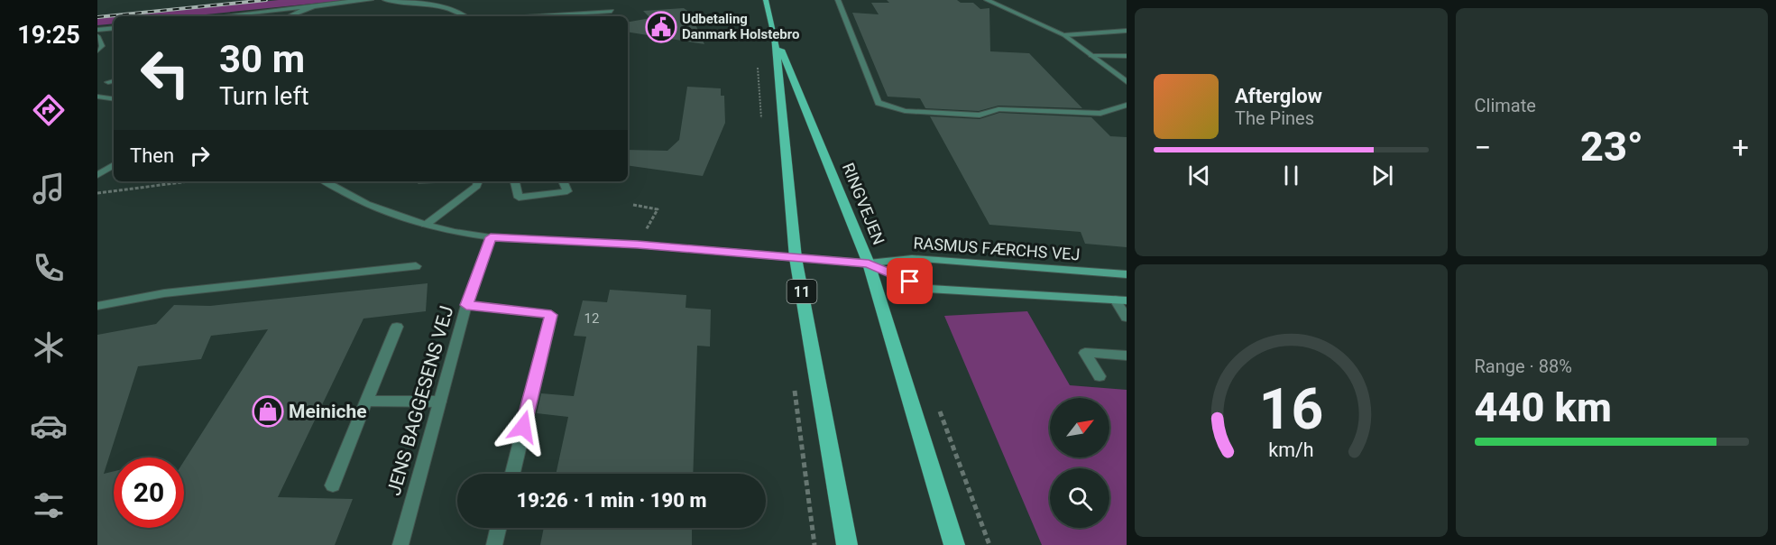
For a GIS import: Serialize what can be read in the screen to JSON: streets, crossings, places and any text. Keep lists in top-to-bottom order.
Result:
{
  "streets": {
    "main road": ["RINGVEJEN", "RASMUS FÆRCHS VEJ", "11"],
    "street": ["JENS BAGGESENS VEJ"]
  },
  "crossings": [
    ["RINGVEJEN", "RASMUS FÆRCHS VEJ"]
  ],
  "places": {
    "public building": ["Udbetaling Danmark Holstebro"],
    "shop": ["Meiniche"]
  },
  "house_numbers": ["12"],
  "north": "top right",
  "page": {
    "tabs": "19:25",
    "tile": [
      "Climate",
      ["Range · 88%", "440 km"]
    ],
    "turn": ["30 m", "Turn left"],
    "song": ["Afterglow", "The Pines"],
    "heat": ["−", "23°", "+"],
    "then": "Then",
    "limit": "20",
    "trip": "19:26 · 1 min · 190 m",
    "gauge": ["16", "km/h"]
  }
}
